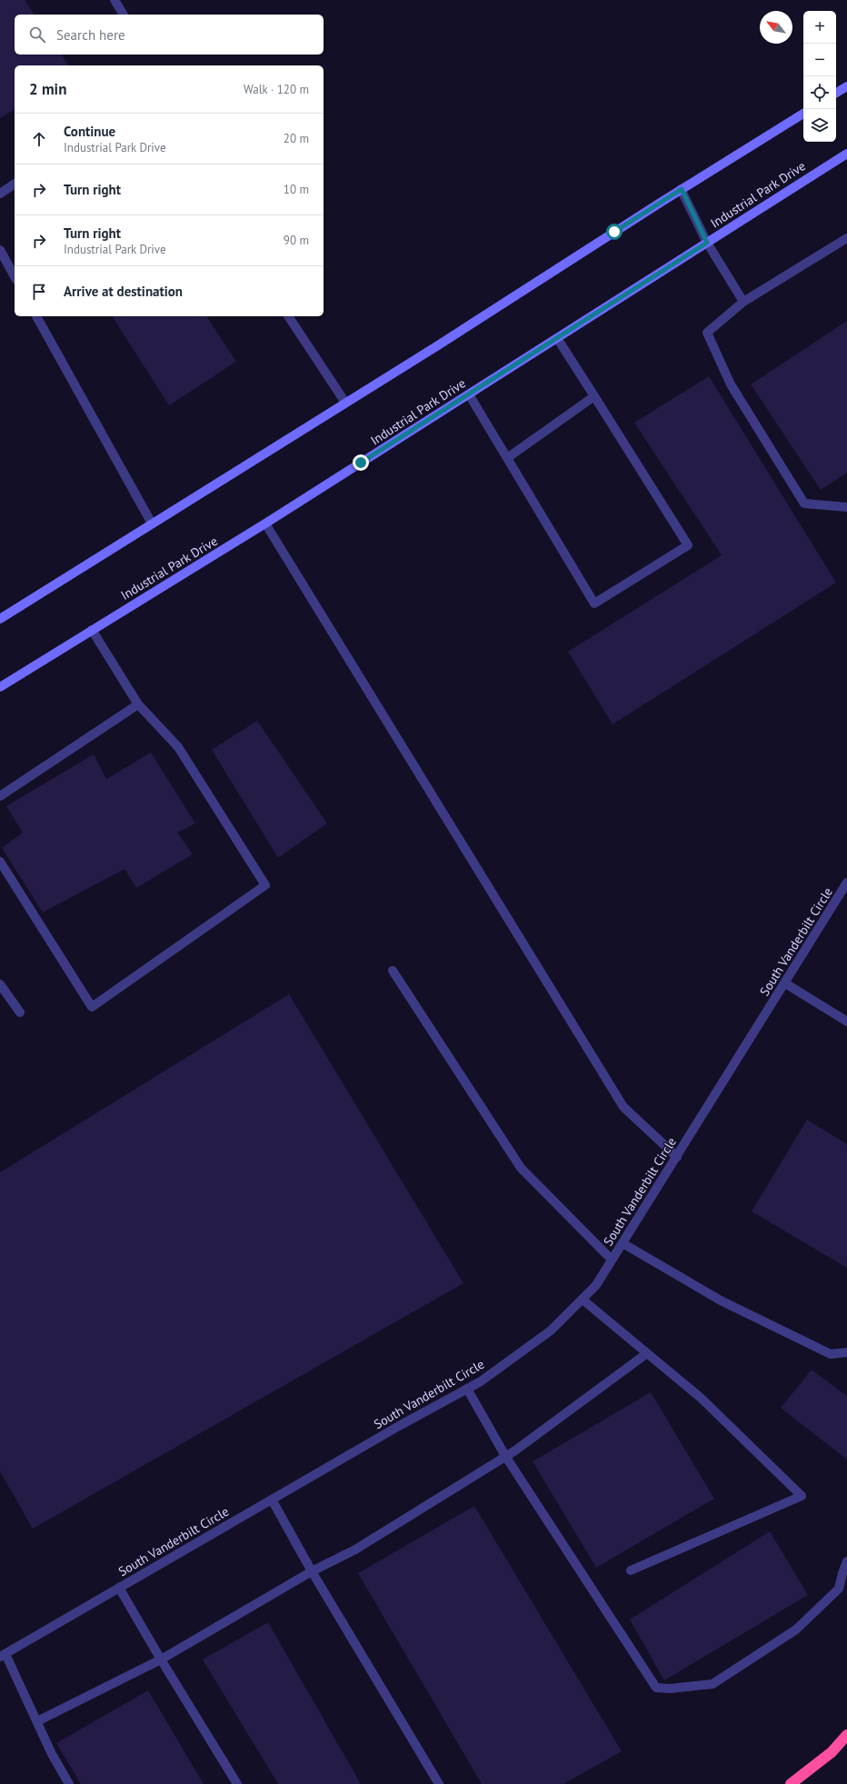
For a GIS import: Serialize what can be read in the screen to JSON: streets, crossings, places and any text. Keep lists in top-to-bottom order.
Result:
{
  "streets": {
    "street": ["Industrial Park Drive", "South Vanderbilt Circle"]
  },
  "north": "top left",
  "page": {
    "map_buttons": ["+", "−"],
    "search": "Search here",
    "heading": ["2 min", "Walk · 120 m"],
    "list": [
      ["Continue", "Industrial Park Drive", "20 m"],
      ["Turn right", "10 m"],
      ["Turn right", "Industrial Park Drive", "90 m"],
      "Arrive at destination"
    ]
  }
}
